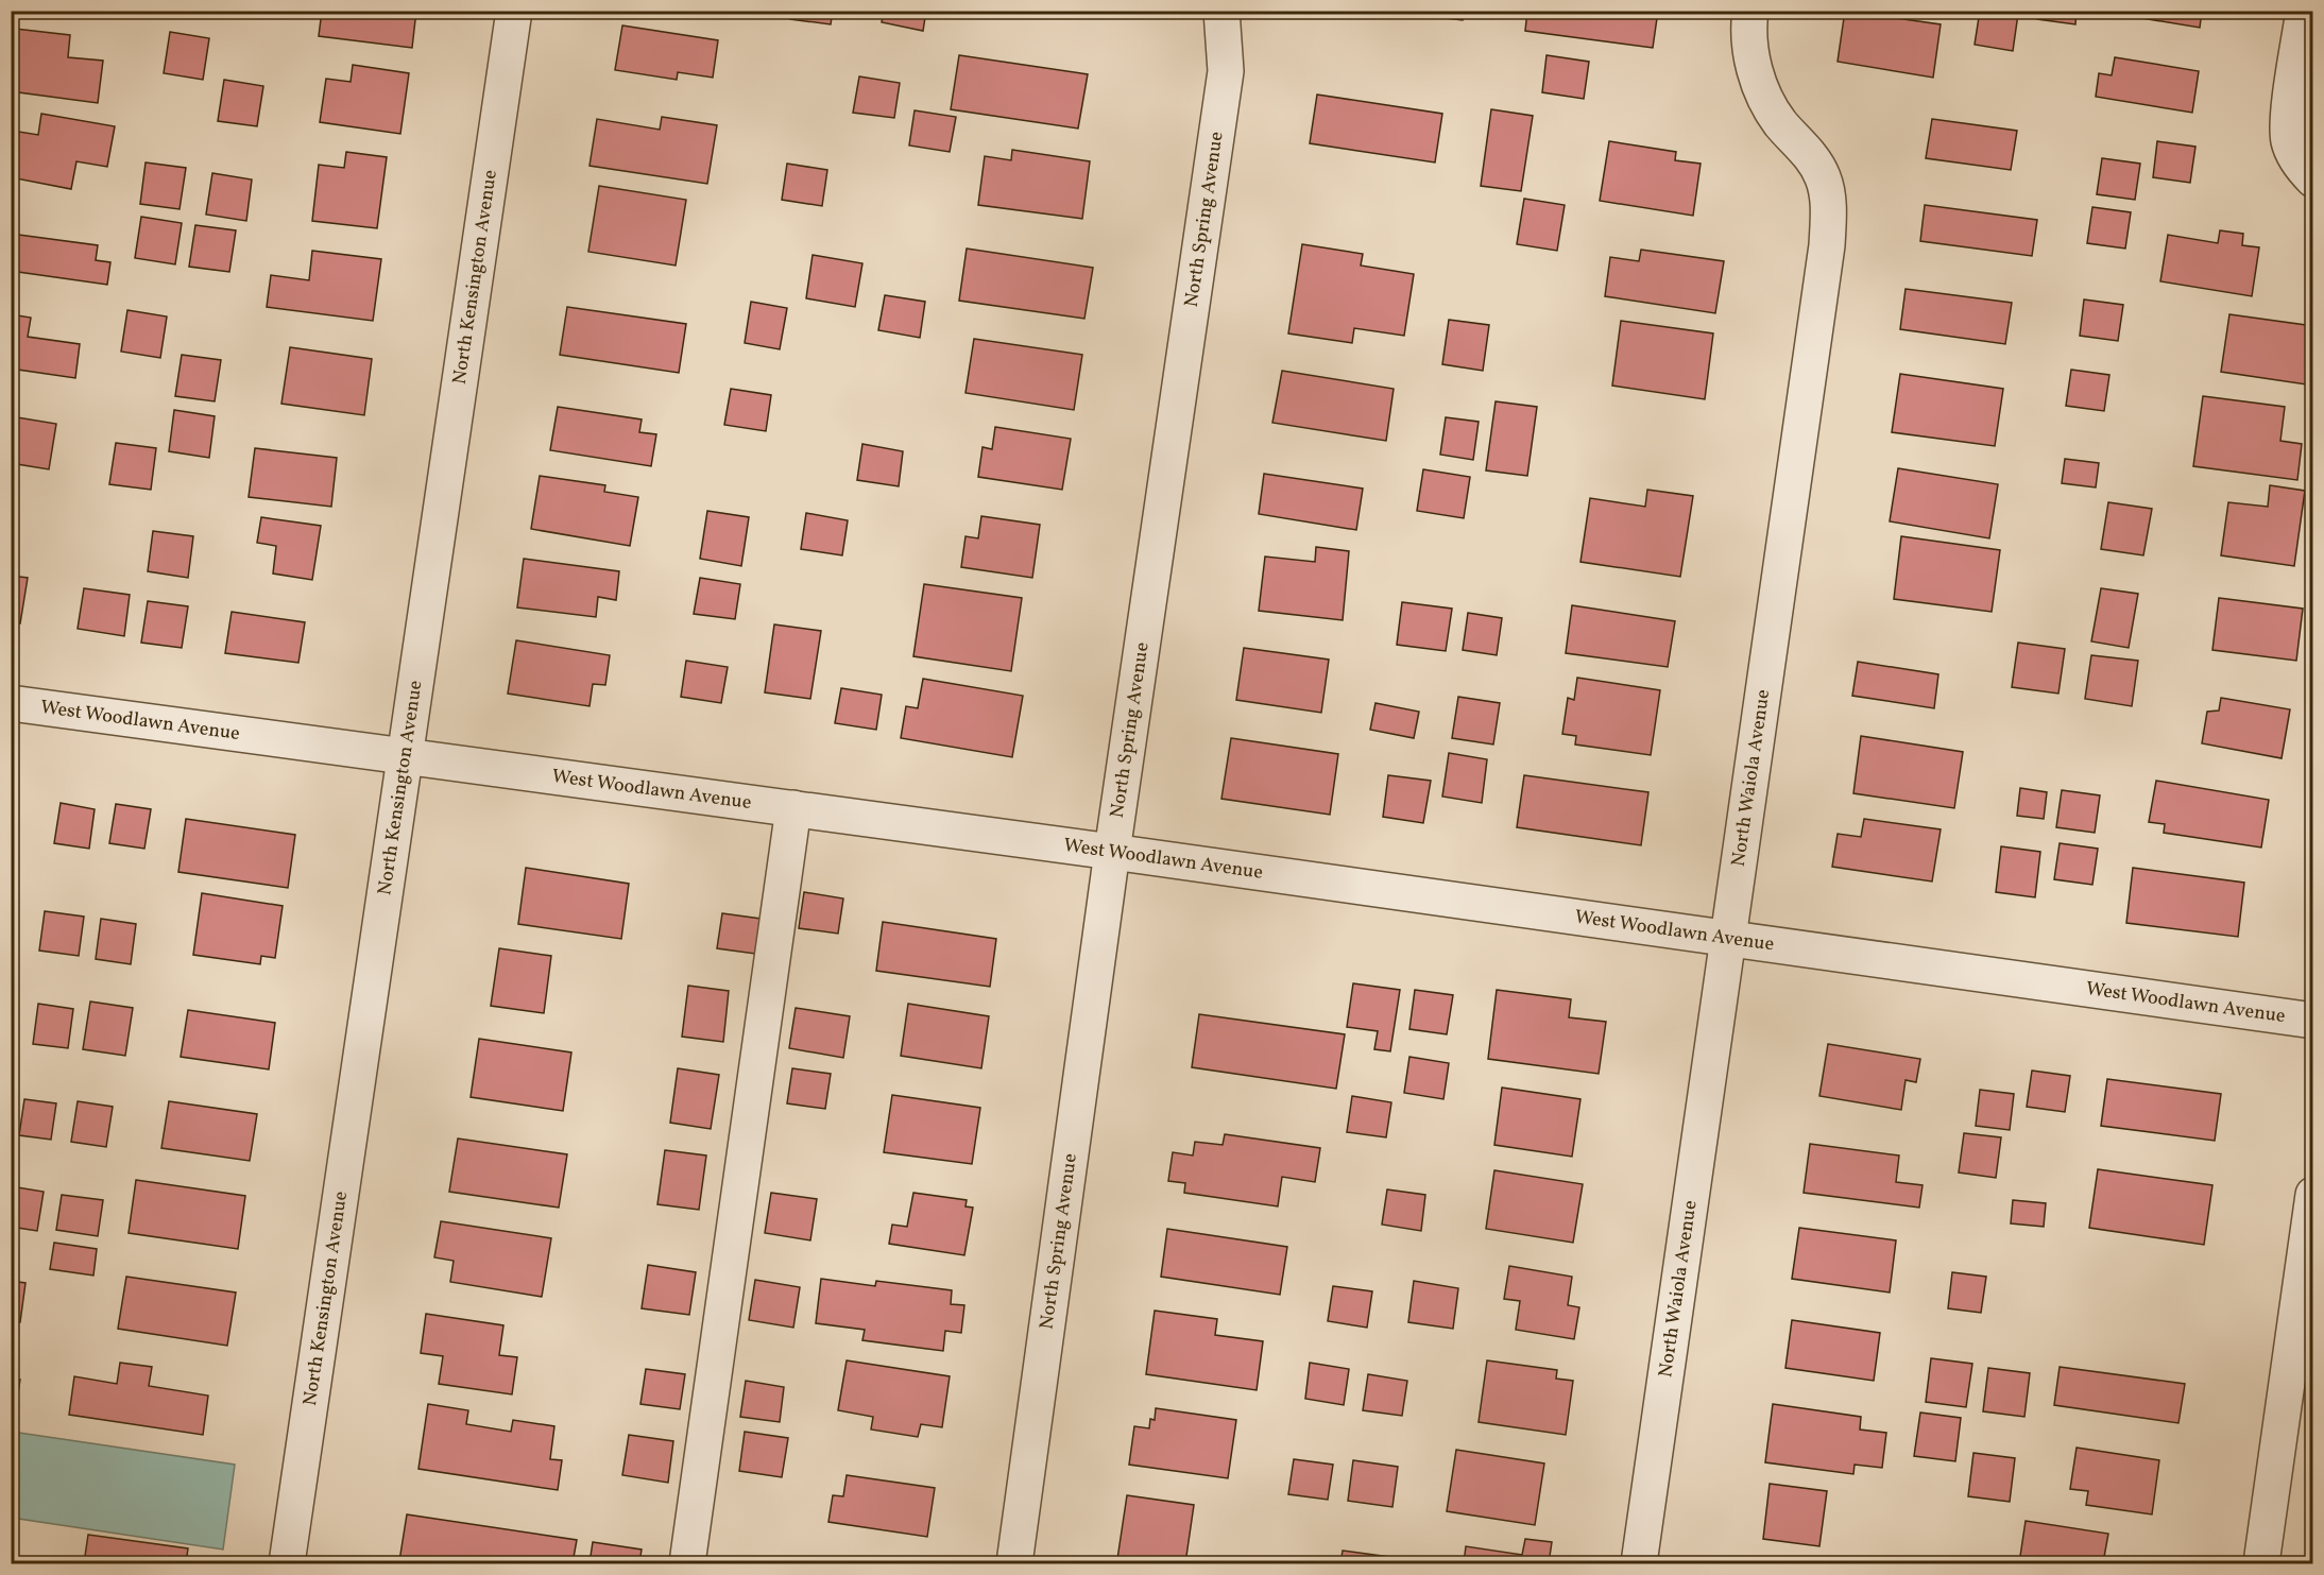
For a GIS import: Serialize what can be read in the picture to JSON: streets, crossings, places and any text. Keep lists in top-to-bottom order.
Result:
{
  "streets": {
    "street": [
      "North Spring Avenue",
      "North Kensington Avenue",
      "West Woodlawn Avenue",
      "North Waiola Avenue"
    ]
  },
  "crossings": [
    ["North Spring Avenue", "West Woodlawn Avenue"],
    ["North Kensington Avenue", "West Woodlawn Avenue"],
    ["West Woodlawn Avenue", "North Waiola Avenue"]
  ]
}
